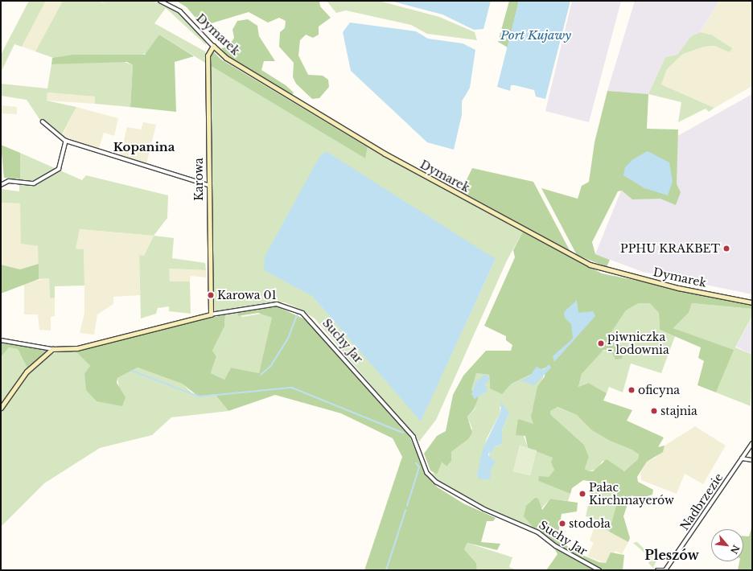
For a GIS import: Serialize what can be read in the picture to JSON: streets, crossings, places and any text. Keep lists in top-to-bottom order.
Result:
{
  "streets": {
    "street": [
      "Dymarek",
      "Karowa",
      "Suchy Jar",
      "Nadbrzezie"
    ]
  },
  "crossings": [
    ["Dymarek", "Karowa"],
    ["Karowa", "Suchy Jar"]
  ],
  "districts": ["Kopanina", "Pleszów"],
  "water": ["Port Kujawy"],
  "places": [
    "PPHU KRAKBET",
    "Karowa 01",
    "piwniczka - lodownia",
    "oficyna",
    "stajnia",
    "Pałac Kirchmayerów",
    "stodoła"
  ],
  "north": "bottom right"
}
